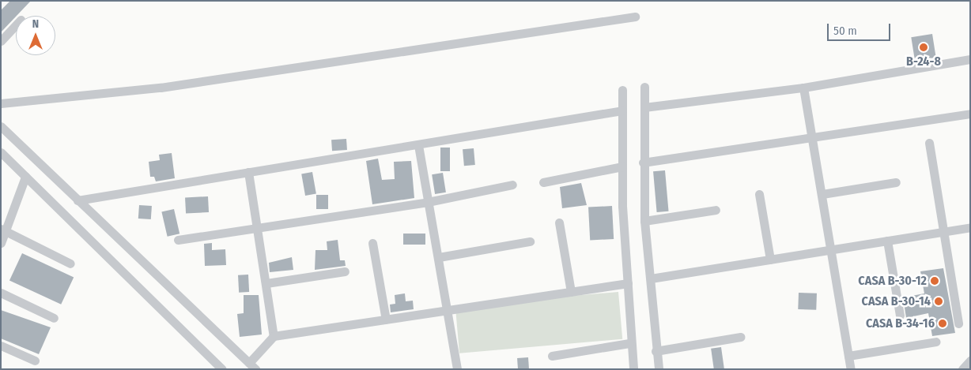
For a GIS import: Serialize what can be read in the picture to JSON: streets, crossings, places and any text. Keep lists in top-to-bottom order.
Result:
{
  "places": [
    "B-24-8",
    "CASA B-30-12",
    "CASA B-30-14",
    "CASA B-34-16"
  ],
  "scale_bar": "50 m",
  "north": "top"
}
